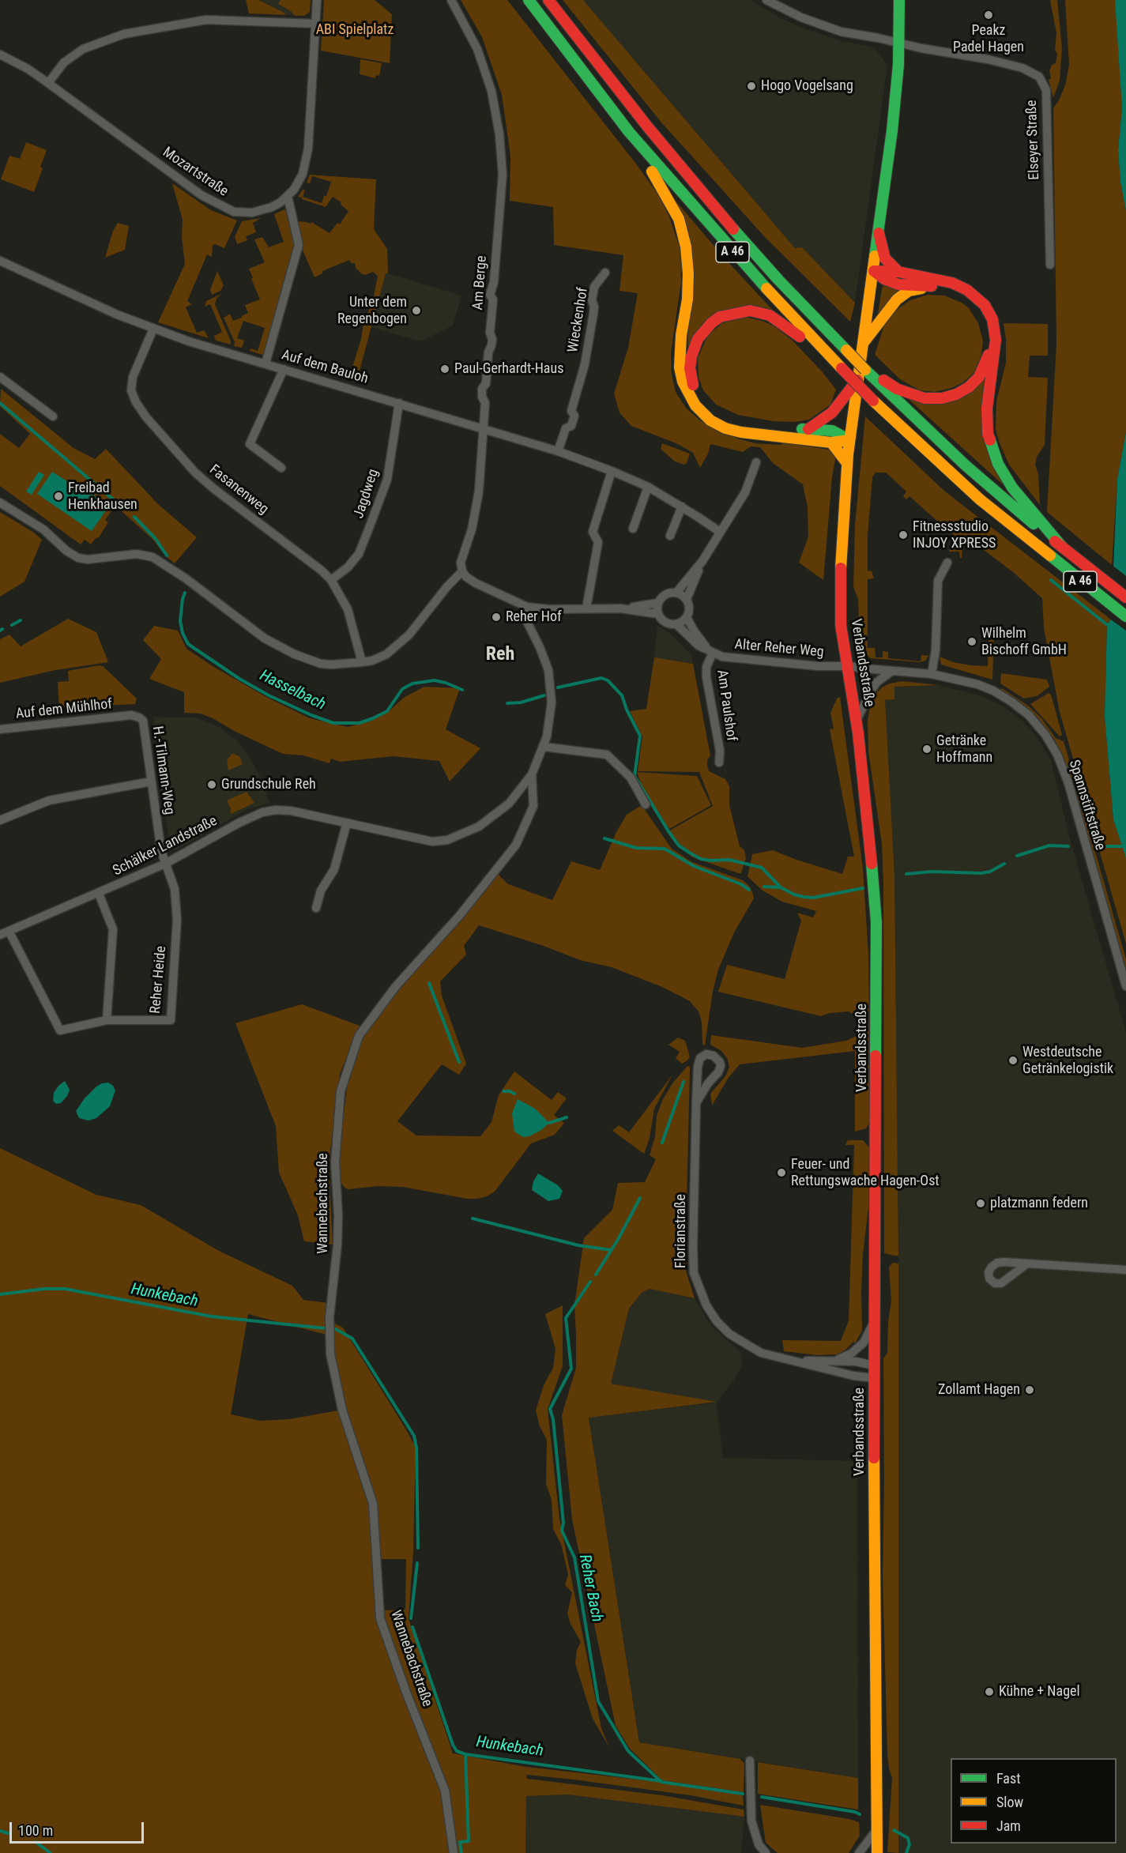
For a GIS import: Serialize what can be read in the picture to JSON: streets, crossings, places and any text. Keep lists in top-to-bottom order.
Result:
{
  "streets": {
    "main road": ["A 46", "Verbandsstraße"],
    "street": [
      "Elseyer Straße",
      "Mozartstraße",
      "Am Berge",
      "Wieckenhof",
      "Auf dem Bauloh",
      "Fasanenweg",
      "Jagdweg",
      "Alter Reher Weg",
      "Am Paulshof",
      "Auf dem Mühlhof",
      "H.-Tilmann-Weg",
      "Spannstiftstraße",
      "Schälker Landstraße",
      "Reher Heide",
      "Wannebachstraße",
      "Florianstraße"
    ]
  },
  "crossings": [
    ["Am Berge", "Auf dem Bauloh"],
    ["Am Berge", "Alter Reher Weg"],
    ["Wieckenhof", "Auf dem Bauloh"],
    ["Auf dem Bauloh", "Fasanenweg"],
    ["Auf dem Bauloh", "Jagdweg"],
    ["Auf dem Bauloh", "Alter Reher Weg"],
    ["Fasanenweg", "Jagdweg"],
    ["Alter Reher Weg", "Verbandsstraße"],
    ["Alter Reher Weg", "Am Paulshof"],
    ["Alter Reher Weg", "Spannstiftstraße"],
    ["Alter Reher Weg", "Wannebachstraße"],
    ["Verbandsstraße", "Spannstiftstraße"],
    ["Verbandsstraße", "Florianstraße"],
    ["Auf dem Mühlhof", "H.-Tilmann-Weg"],
    ["H.-Tilmann-Weg", "Schälker Landstraße"],
    ["H.-Tilmann-Weg", "Reher Heide"],
    ["Schälker Landstraße", "Reher Heide"],
    ["Schälker Landstraße", "Wannebachstraße"]
  ],
  "districts": ["Reh"],
  "water": ["Hasselbach", "Hunkebach", "Reher Bach"],
  "parks": ["ABI Spielplatz"],
  "places": [
    "Peakz Padel Hagen",
    "Hogo Vogelsang",
    "Unter dem Regenbogen",
    "Paul-Gerhardt-Haus",
    "Freibad Henkhausen",
    "Fitnessstudio INJOY XPRESS",
    "Reher Hof",
    "Wilhelm Bischoff GmbH",
    "Getränke Hoffmann",
    "Grundschule Reh",
    "Westdeutsche Getränkelogistik",
    "Feuer- und Rettungswache Hagen-Ost",
    "platzmann federn",
    "Zollamt Hagen",
    "Kühne + Nagel"
  ],
  "legend": ["Fast", "Slow", "Jam"],
  "scale_bar": "100 m"
}
